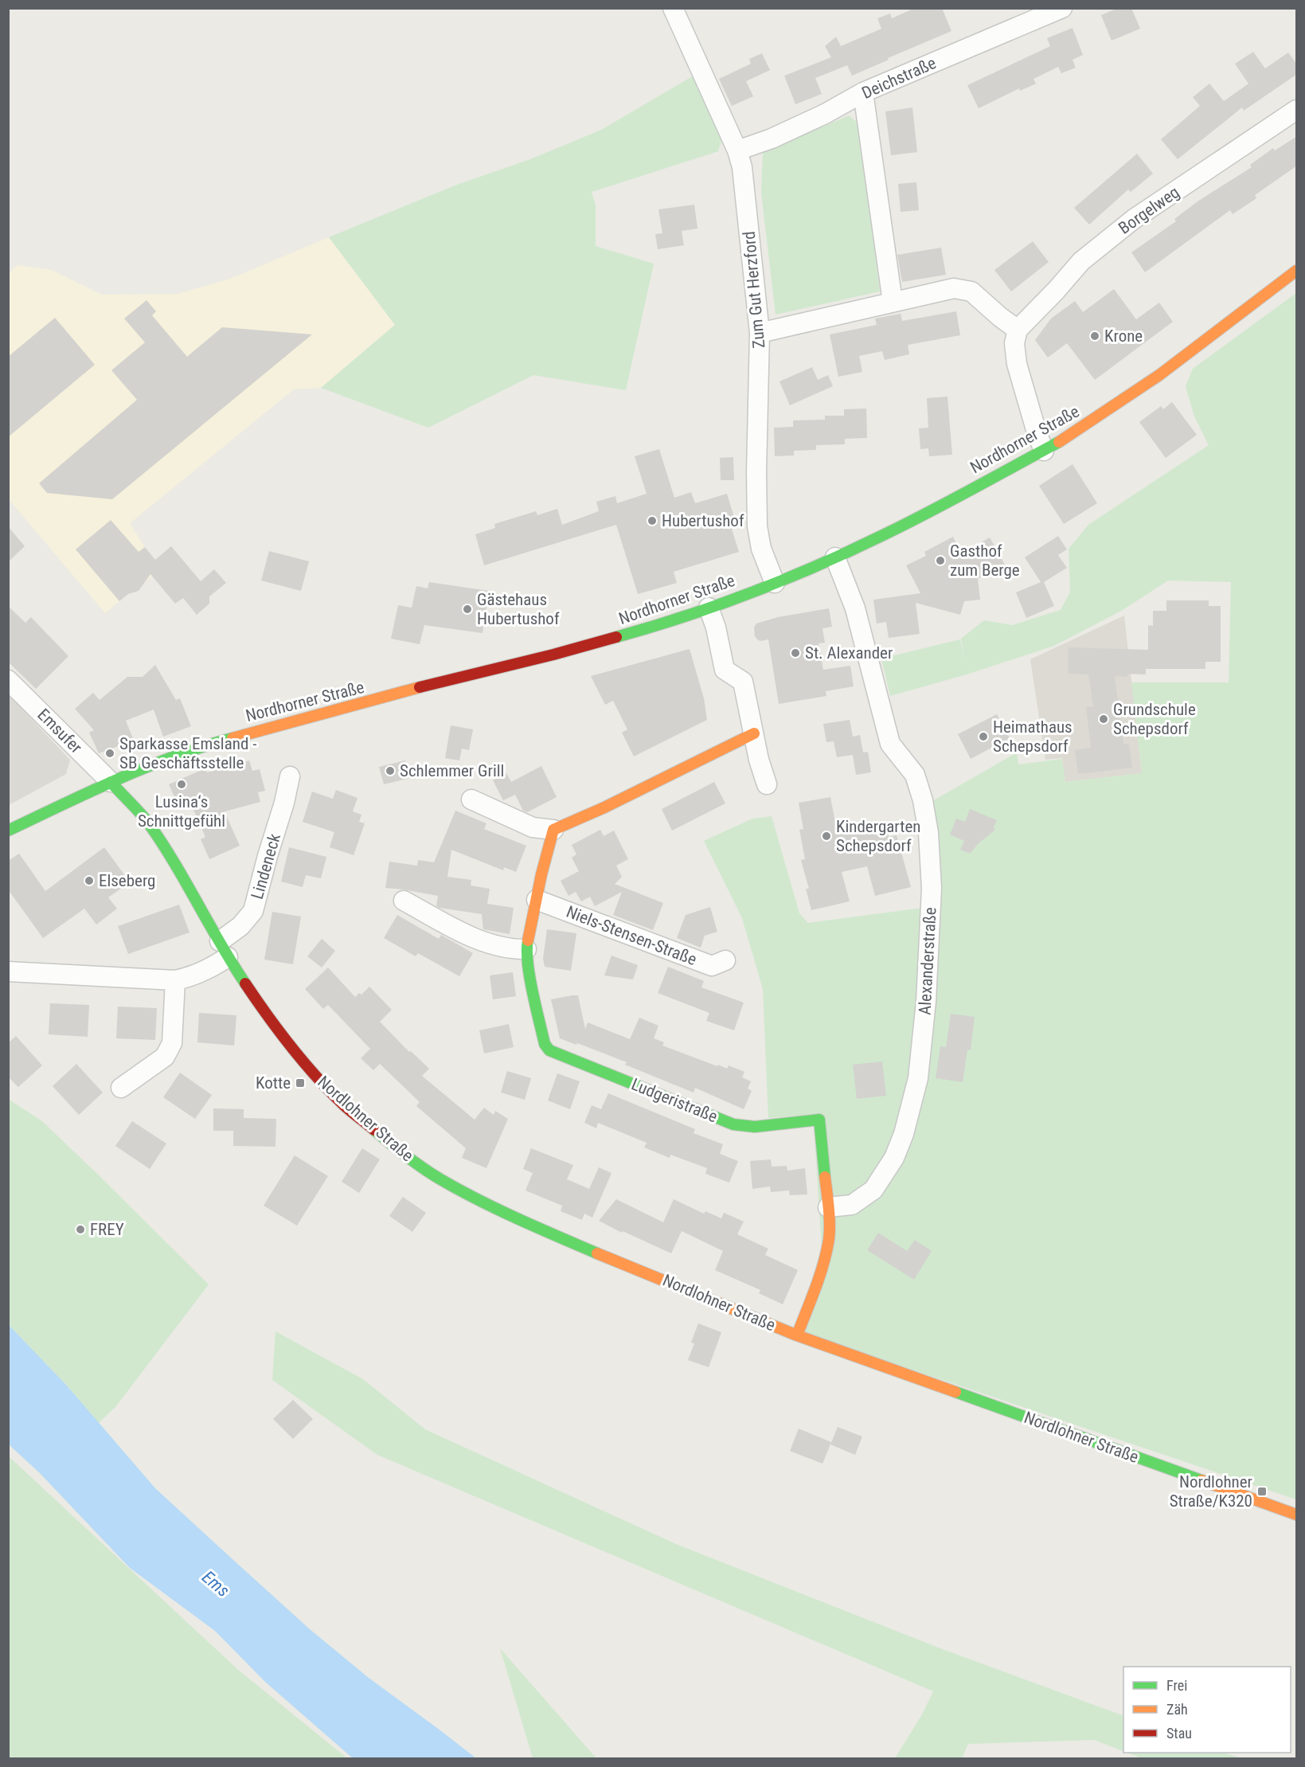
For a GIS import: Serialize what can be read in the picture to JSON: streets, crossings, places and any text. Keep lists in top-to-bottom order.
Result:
{
  "streets": {
    "street": [
      "Deichstraße",
      "Borgelweg",
      "Zum Gut Herzford",
      "Nordhorner Straße",
      "Emsufer",
      "Lindeneck",
      "Niels-Stensen-Straße",
      "Alexanderstraße",
      "Ludgeristraße",
      "Nordlohner Straße"
    ]
  },
  "crossings": [
    ["Deichstraße", "Zum Gut Herzford"],
    ["Zum Gut Herzford", "Nordhorner Straße"],
    ["Nordhorner Straße", "Emsufer"],
    ["Nordhorner Straße", "Alexanderstraße"],
    ["Nordhorner Straße", "Nordlohner Straße"],
    ["Emsufer", "Nordlohner Straße"],
    ["Lindeneck", "Nordlohner Straße"],
    ["Niels-Stensen-Straße", "Ludgeristraße"],
    ["Alexanderstraße", "Ludgeristraße"]
  ],
  "water": ["Ems"],
  "places": {
    "other": [
      "Krone",
      "Hubertushof",
      "Gasthof zum Berge",
      "Gästehaus Hubertushof",
      "St. Alexander",
      "Grundschule Schepsdorf",
      "Heimathaus Schepsdorf",
      "Sparkasse Emsland - SB Geschäftsstelle",
      "Schlemmer Grill",
      "Lusina‘s Schnittgefühl",
      "Kindergarten Schepsdorf",
      "Elseberg",
      "FREY"
    ],
    "transit": ["Kotte", "Nordlohner Straße/K320"]
  },
  "legend": ["Frei", "Zäh", "Stau"]
}
